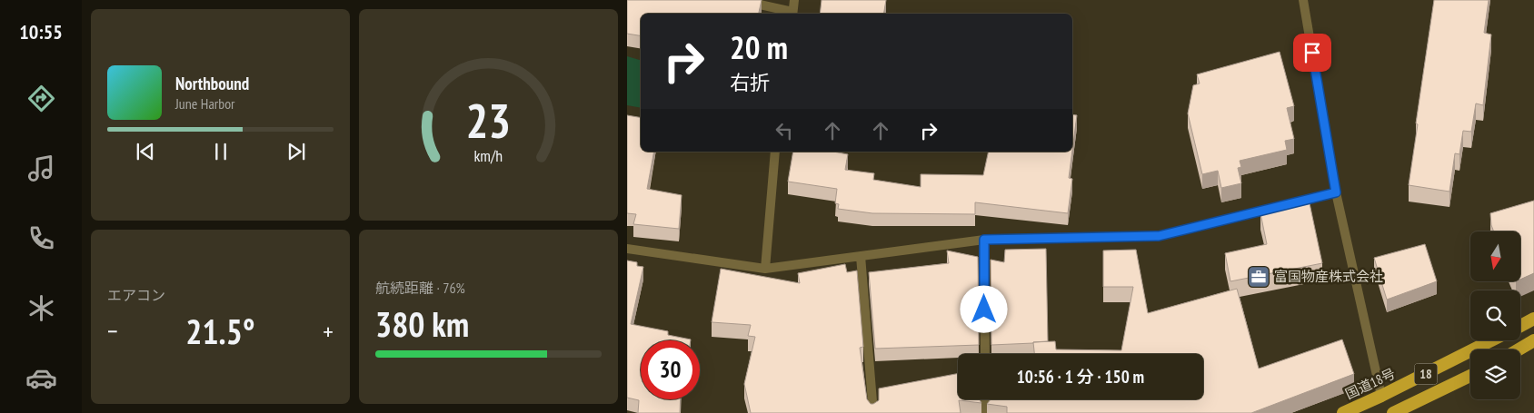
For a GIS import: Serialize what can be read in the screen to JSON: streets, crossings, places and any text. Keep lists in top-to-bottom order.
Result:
{
  "streets": {
    "highway": ["18", "国道18号"]
  },
  "places": {
    "office": ["富国物産株式会社"]
  },
  "north": "bottom",
  "page": {
    "tabs": "10:55",
    "turn": ["20 m", "右折"],
    "song": ["Northbound", "June Harbor"],
    "tile": [
      "エアコン",
      ["航続距離 · 76%", "380 km"]
    ],
    "heat": ["−", "21.5°", "+"],
    "limit": "30",
    "trip": "10:56 · 1 分 · 150 m",
    "gauge": ["23", "km/h"]
  }
}
